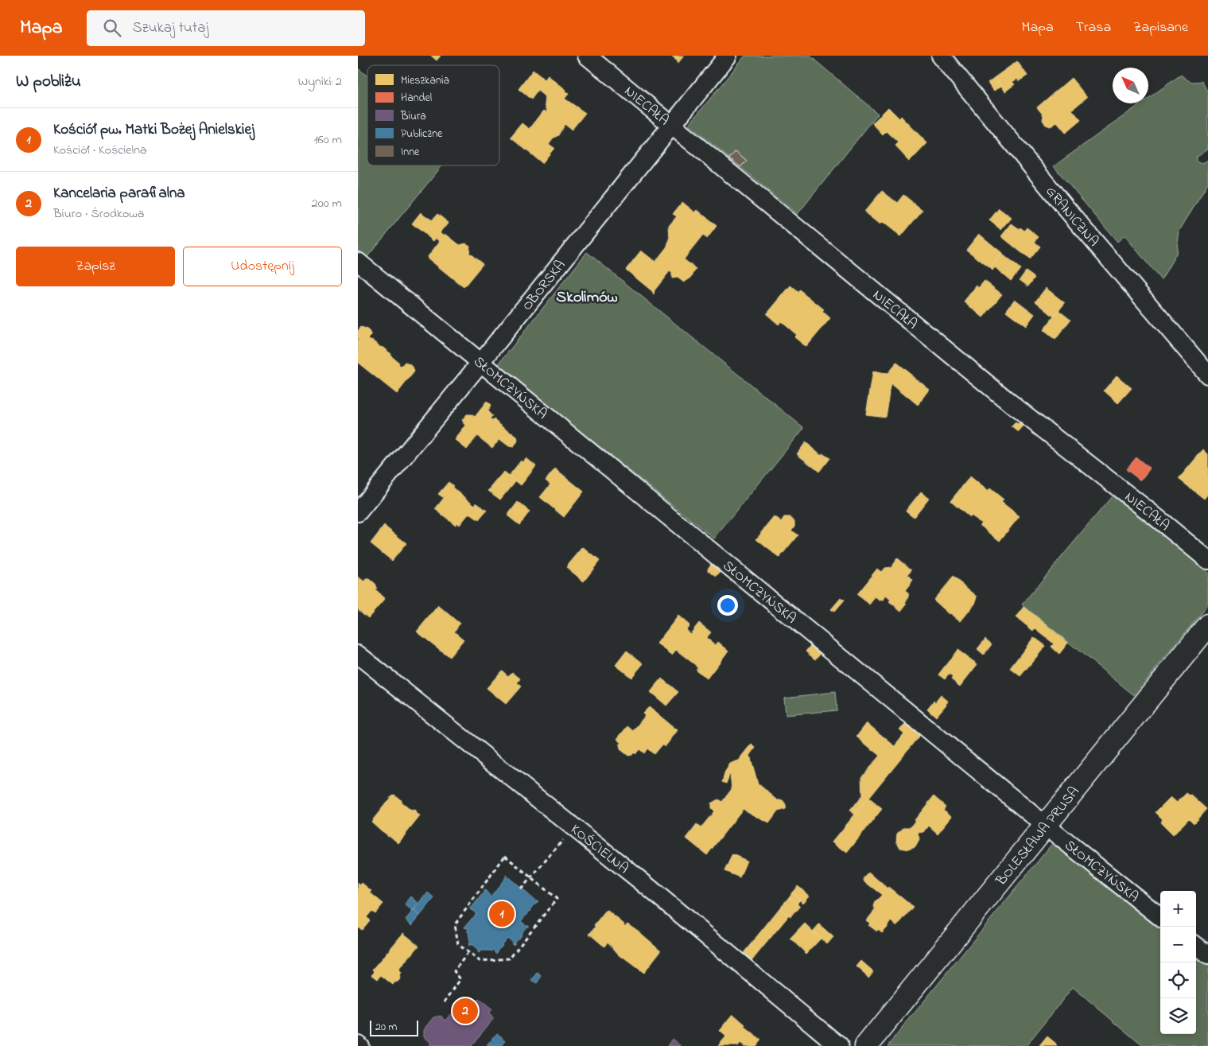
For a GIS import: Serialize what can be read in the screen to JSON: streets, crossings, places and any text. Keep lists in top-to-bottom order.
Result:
{
  "streets": {
    "street": [
      "NIECAŁA",
      "GRANICZNA",
      "OBORSKA",
      "SŁOMCZYŃSKA",
      "BOLESŁAWA PRUSA",
      "KOŚCIELNA"
    ]
  },
  "crossings": [
    ["NIECAŁA", "OBORSKA"],
    ["OBORSKA", "SŁOMCZYŃSKA"],
    ["SŁOMCZYŃSKA", "BOLESŁAWA PRUSA"]
  ],
  "districts": ["Skolimów"],
  "legend": [
    "Mieszkania",
    "Handel",
    "Biura",
    "Publiczne",
    "Inne"
  ],
  "scale_bar": "20 m",
  "north": "top left",
  "page": {
    "header": "Mapa",
    "search": "Szukaj tutaj",
    "nav": ["Mapa", "Trasa", "Zapisane"],
    "heading": ["W pobliżu", "Wyniki: 2"],
    "list": [
      {
        "mark": "1",
        "name": "Kościół pw. Matki Bożej Anielskiej",
        "note": "Kościół · Kościelna",
        "value": "160 m"
      },
      {
        "mark": "2",
        "name": "Kancelaria parafialna",
        "note": "Biuro · Środkowa",
        "value": "200 m"
      }
    ],
    "buttons": ["Zapisz", "Udostępnij"],
    "map_buttons": ["+", "−"],
    "pins": ["1", "2"],
    "scale": "20 m"
  }
}
